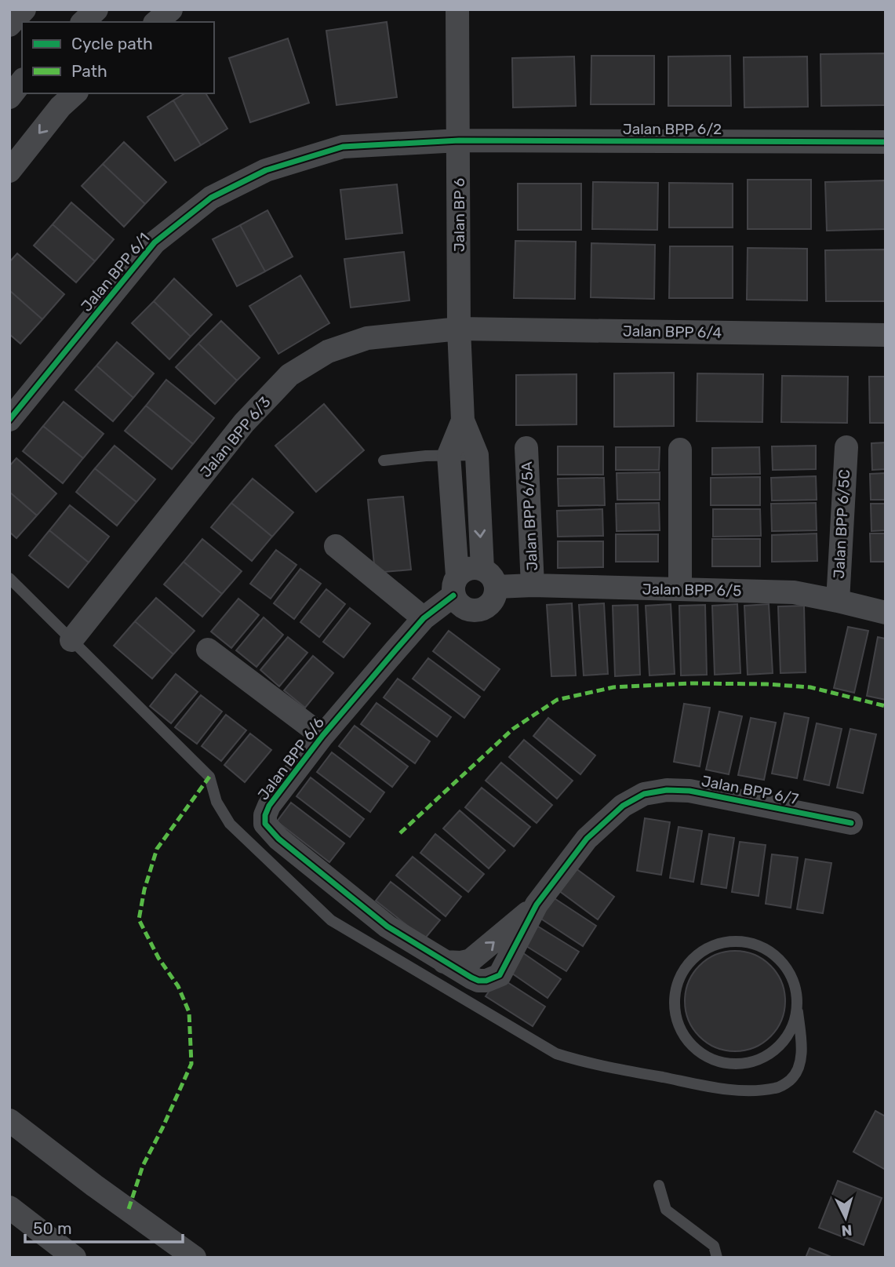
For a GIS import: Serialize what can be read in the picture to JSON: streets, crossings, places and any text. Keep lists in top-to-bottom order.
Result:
{
  "streets": {
    "street": [
      "Jalan BPP 6/2",
      "Jalan BP 6",
      "Jalan BPP 6/1",
      "Jalan BPP 6/4",
      "Jalan BPP 6/3",
      "Jalan BPP 6/5A",
      "Jalan BPP 6/5C",
      "Jalan BPP 6/5",
      "Jalan BPP 6/6",
      "Jalan BPP 6/7"
    ]
  },
  "crossings": [
    ["Jalan BPP 6/2", "Jalan BP 6"],
    ["Jalan BPP 6/2", "Jalan BPP 6/1"],
    ["Jalan BP 6", "Jalan BPP 6/1"],
    ["Jalan BP 6", "Jalan BPP 6/4"],
    ["Jalan BP 6", "Jalan BPP 6/3"],
    ["Jalan BPP 6/4", "Jalan BPP 6/3"],
    ["Jalan BPP 6/5A", "Jalan BPP 6/5"],
    ["Jalan BPP 6/5C", "Jalan BPP 6/5"],
    ["Jalan BPP 6/5", "Jalan BPP 6/6"],
    ["Jalan BPP 6/6", "Jalan BPP 6/7"]
  ],
  "legend": ["Cycle path", "Path"],
  "scale_bar": "50 m",
  "north": "bottom"
}
